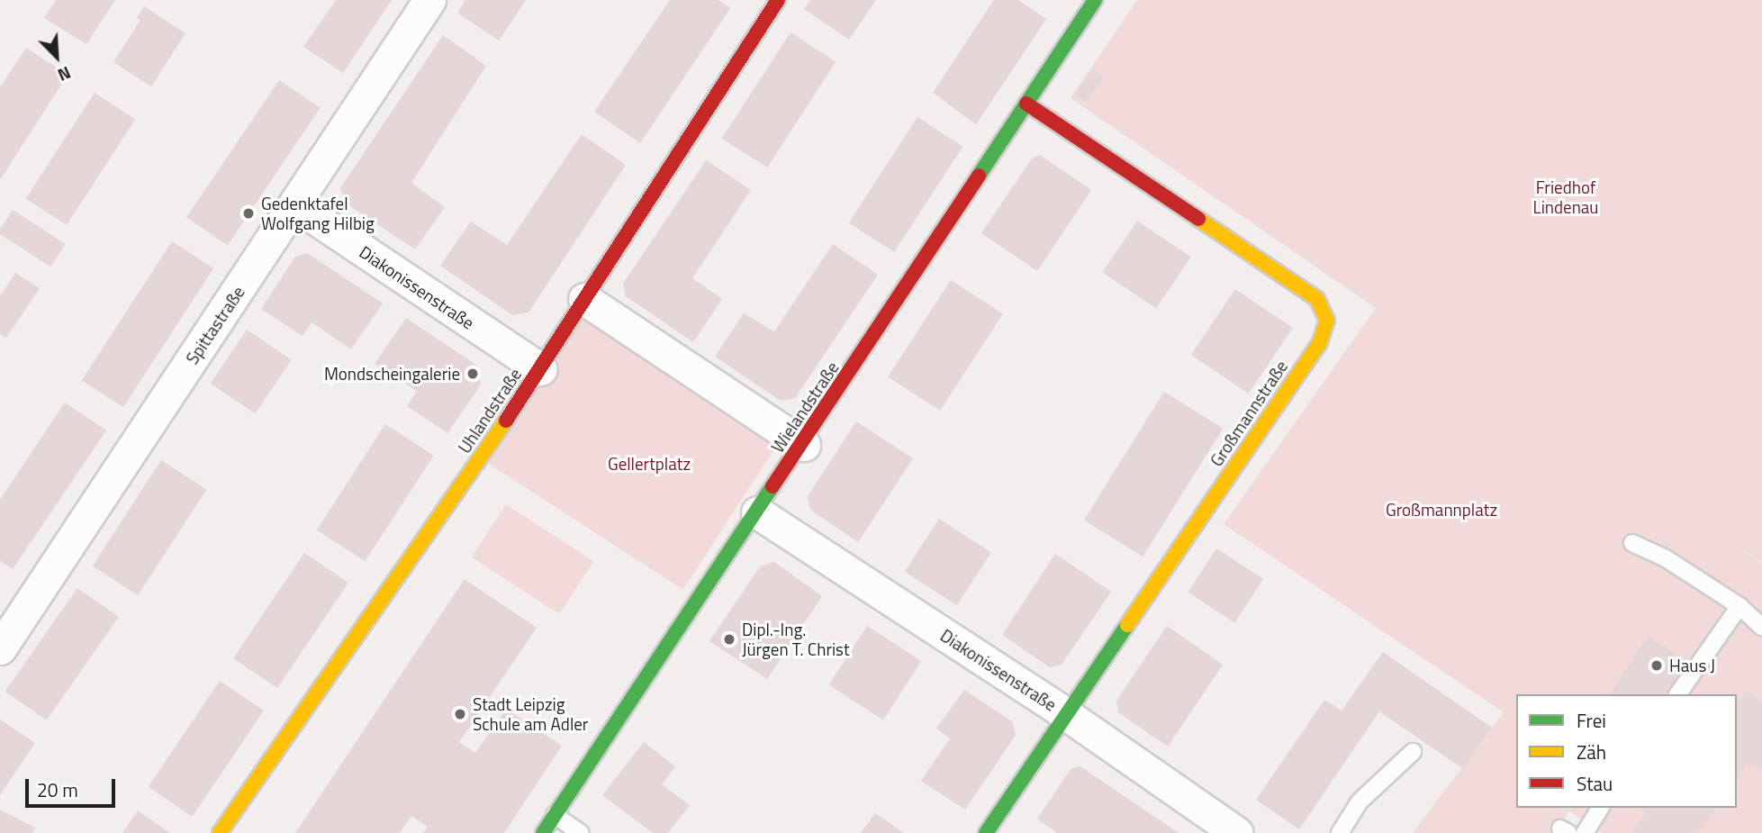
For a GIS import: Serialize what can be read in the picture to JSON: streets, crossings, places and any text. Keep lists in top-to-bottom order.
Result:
{
  "streets": {
    "street": [
      "Diakonissenstraße",
      "Spittastraße",
      "Wielandstraße",
      "Uhlandstraße",
      "Großmannstraße"
    ]
  },
  "crossings": [
    ["Diakonissenstraße", "Spittastraße"],
    ["Diakonissenstraße", "Wielandstraße"],
    ["Diakonissenstraße", "Uhlandstraße"],
    ["Diakonissenstraße", "Großmannstraße"],
    ["Wielandstraße", "Großmannstraße"]
  ],
  "parks": ["Friedhof Lindenau", "Gellertplatz", "Großmannplatz"],
  "places": [
    "Gedenktafel Wolfgang Hilbig",
    "Mondscheingalerie",
    "Dipl.-Ing. Jürgen T. Christ",
    "Haus J",
    "Stadt Leipzig Schule am Adler"
  ],
  "legend": ["Frei", "Zäh", "Stau"],
  "scale_bar": "20 m",
  "north": "bottom right"
}
